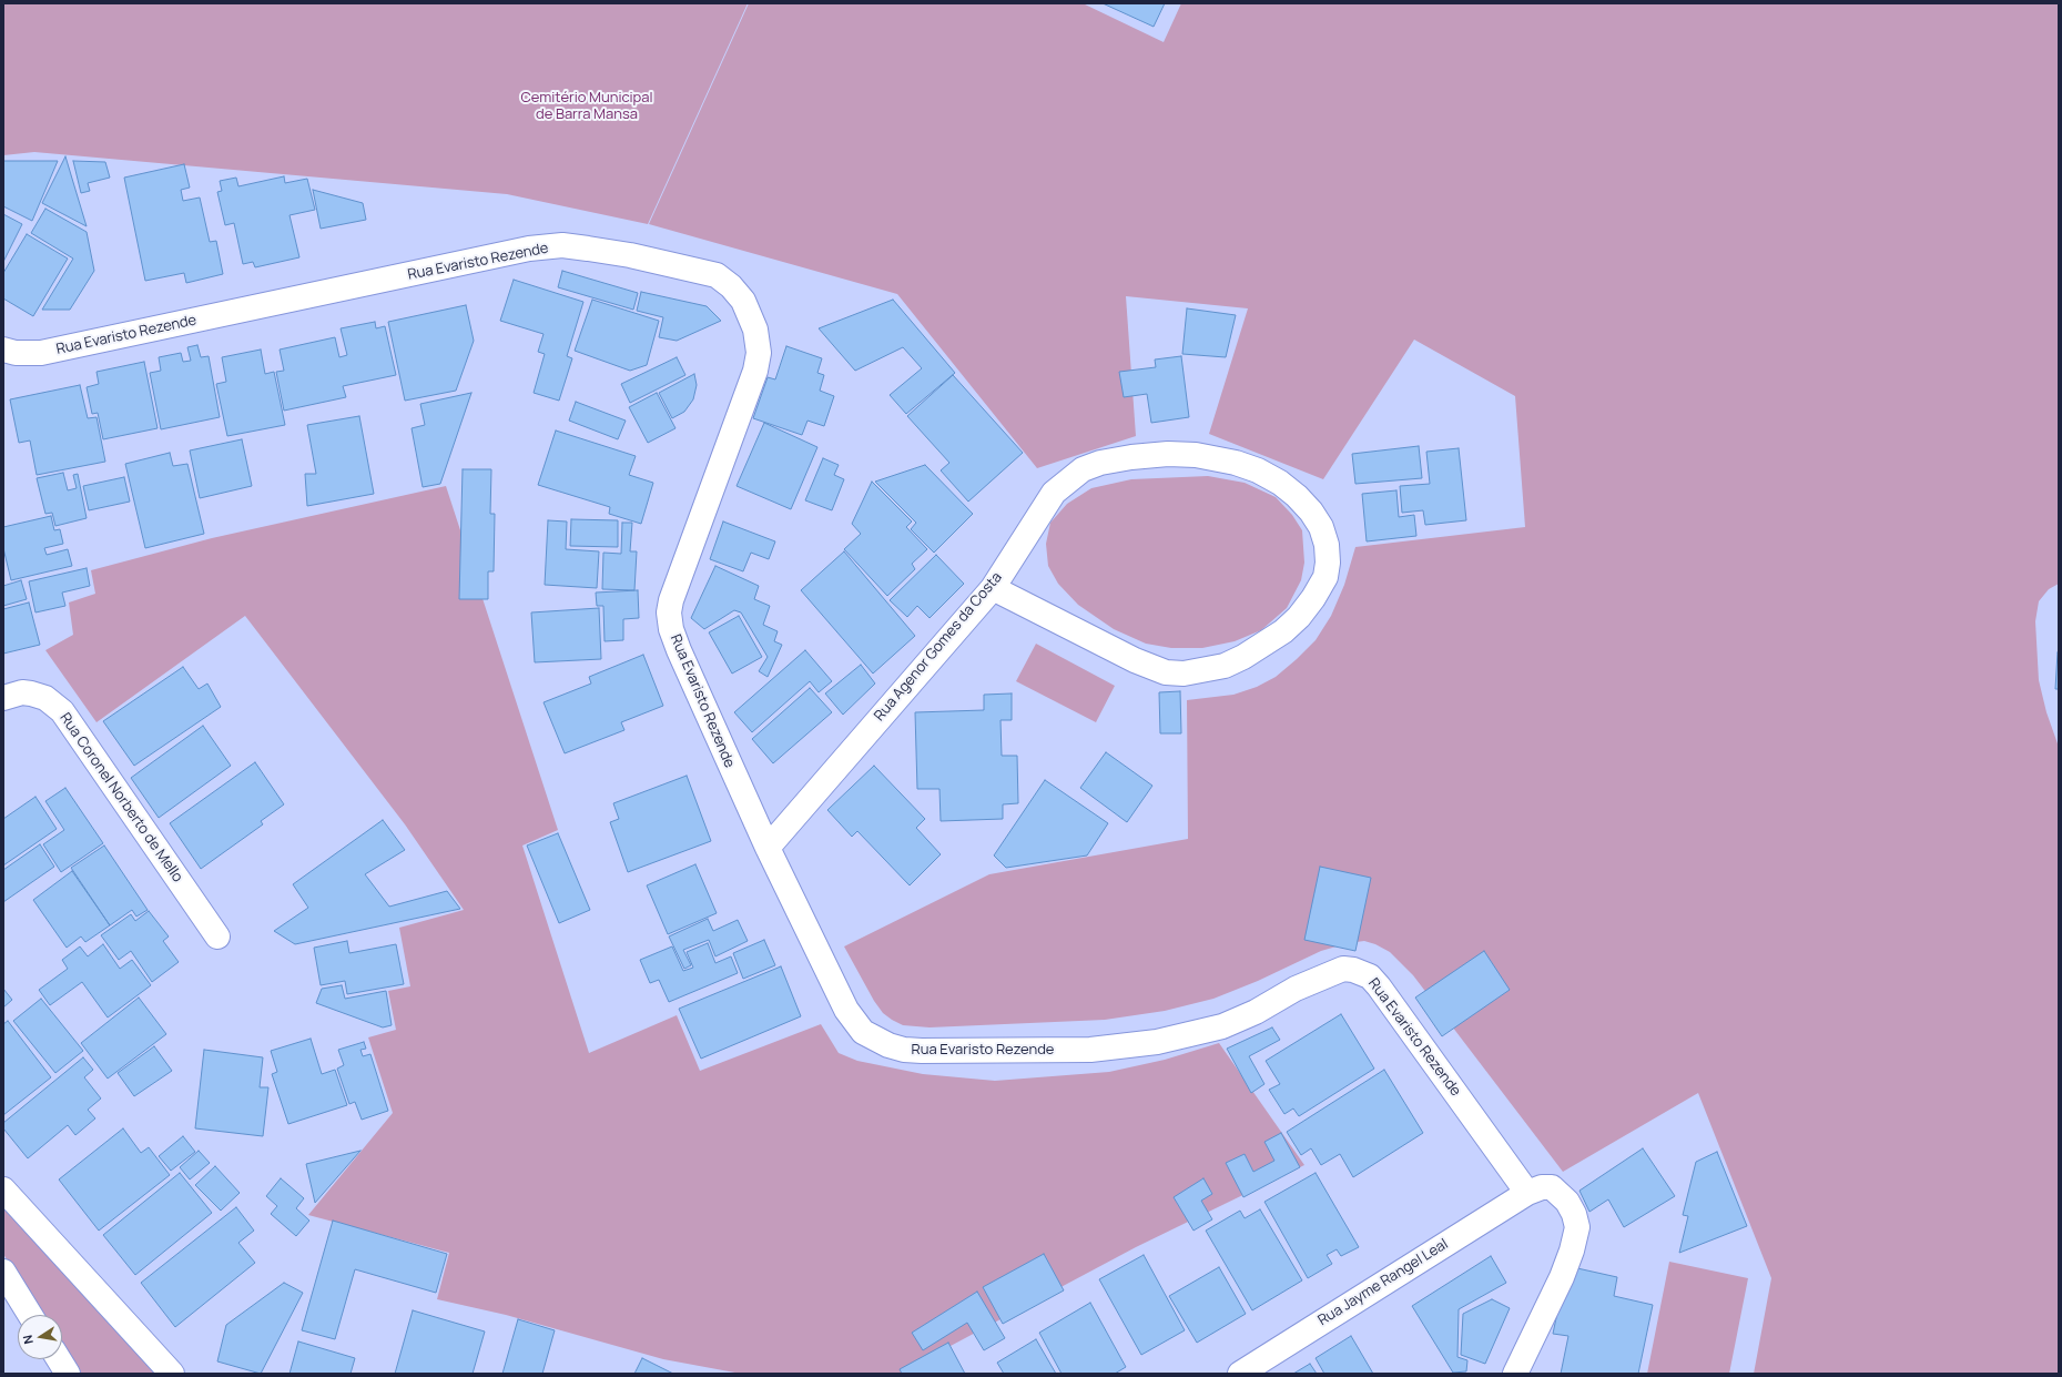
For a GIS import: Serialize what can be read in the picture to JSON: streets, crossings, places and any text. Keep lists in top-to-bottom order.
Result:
{
  "streets": {
    "street": [
      "Rua Evaristo Rezende",
      "Rua Agenor Gomes da Costa",
      "Rua Coronel Norberto de Mello",
      "Rua Jayme Rangel Leal"
    ]
  },
  "crossings": [
    ["Rua Evaristo Rezende", "Rua Agenor Gomes da Costa"],
    ["Rua Evaristo Rezende", "Rua Jayme Rangel Leal"]
  ],
  "parks": ["Cemitério Municipal de Barra Mansa"],
  "north": "left"
}
